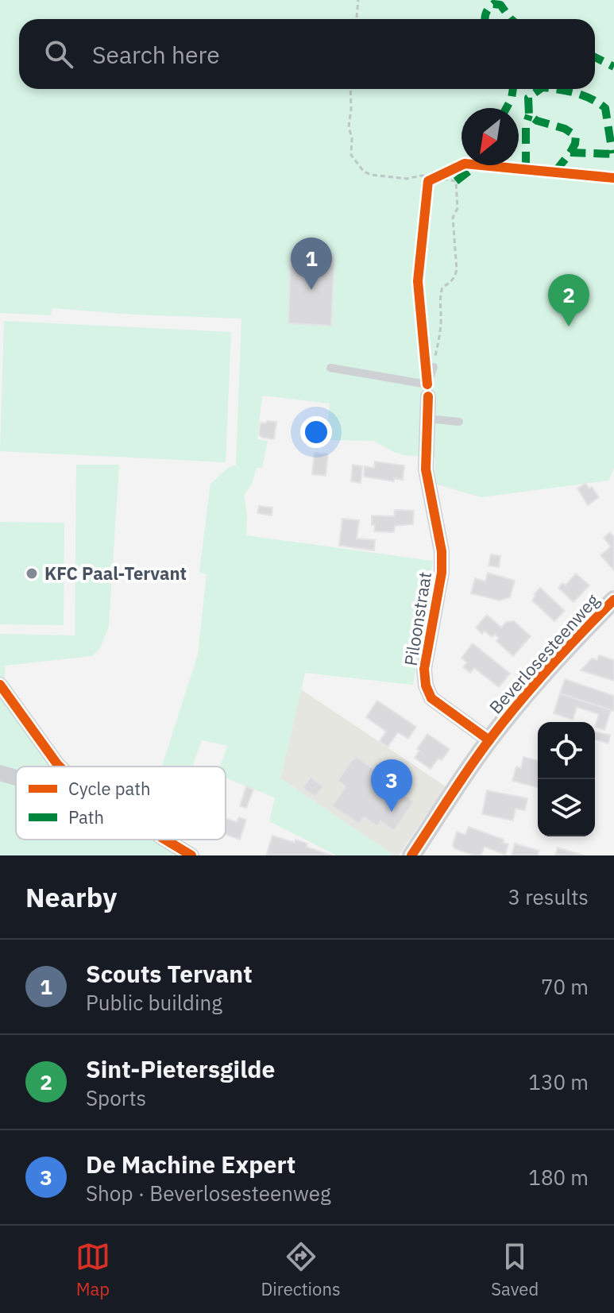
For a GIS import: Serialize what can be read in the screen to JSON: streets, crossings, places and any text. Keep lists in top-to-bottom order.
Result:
{
  "streets": {
    "street": ["Piloonstraat", "Beverlosesteenweg"]
  },
  "crossings": [
    ["Piloonstraat", "Beverlosesteenweg"]
  ],
  "places": ["KFC Paal-Tervant"],
  "legend": ["Cycle path", "Path"],
  "north": "bottom left",
  "page": {
    "search": "Search here",
    "pins": ["1", "2", "3"],
    "heading": ["Nearby", "3 results"],
    "list": [
      {
        "mark": "1",
        "name": "Scouts Tervant",
        "note": "Public building",
        "value": "70 m"
      },
      {
        "mark": "2",
        "name": "Sint-Pietersgilde",
        "note": "Sports",
        "value": "130 m"
      },
      {
        "mark": "3",
        "name": "De Machine Expert",
        "note": "Shop · Beverlosesteenweg",
        "value": "180 m"
      }
    ],
    "nav": ["Map", "Directions", "Saved"]
  }
}
